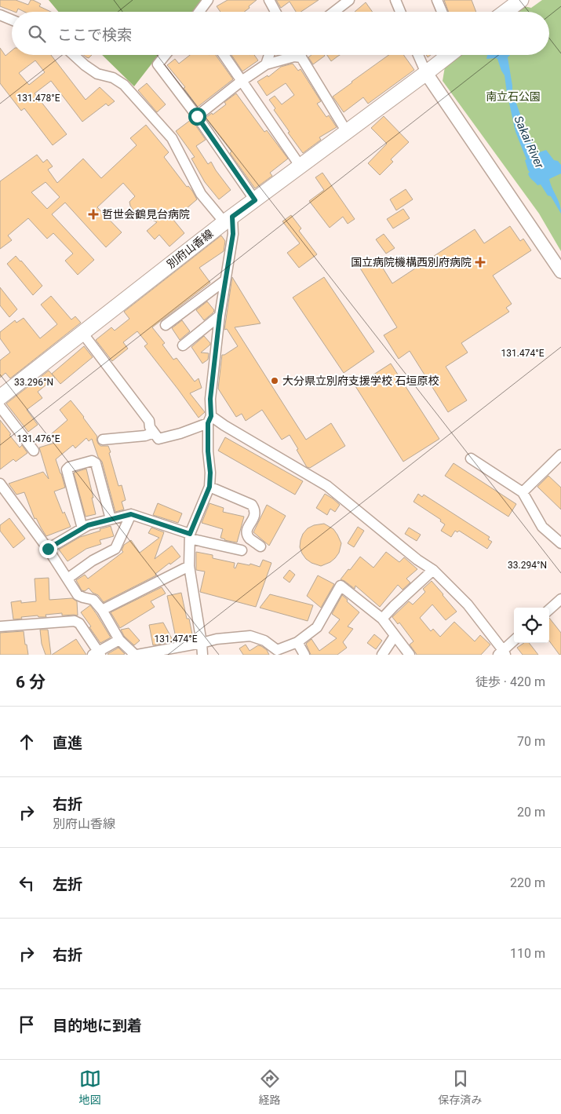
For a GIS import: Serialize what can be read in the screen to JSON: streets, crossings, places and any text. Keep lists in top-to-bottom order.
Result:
{
  "streets": {
    "main road": ["別府山香線"]
  },
  "water": ["Sakai River"],
  "parks": ["南立石公園"],
  "places": {
    "health": ["哲世会鶴見台病院", "国立病院機構西別府病院"],
    "other": ["大分県立別府支援学校 石垣原校"]
  },
  "page": {
    "search": "ここで検索",
    "heading": ["6 分", "徒歩 · 420 m"],
    "list": [
      ["直進", "70 m"],
      ["右折", "別府山香線", "20 m"],
      ["左折", "220 m"],
      ["右折", "110 m"],
      "目的地に到着"
    ],
    "nav": ["地図", "経路", "保存済み"]
  },
  "coordinates": [
    "131.478°E",
    "131.474°E",
    "33.296°N",
    "131.476°E",
    "33.294°N"
  ]
}
